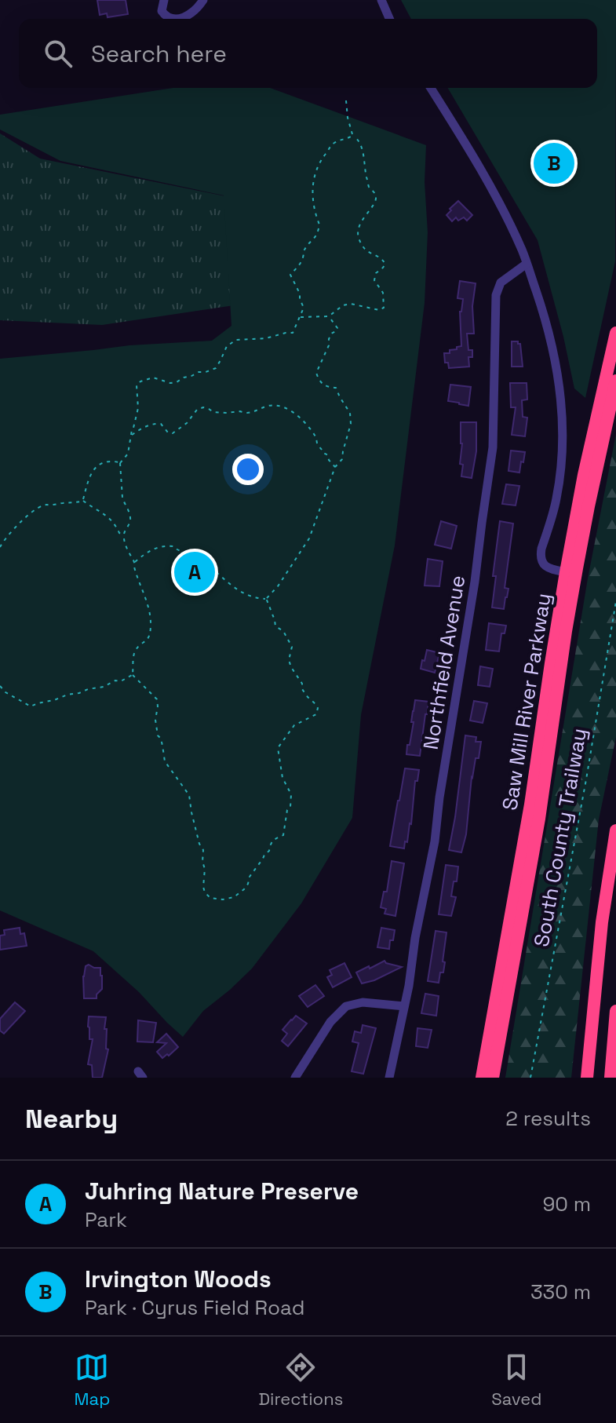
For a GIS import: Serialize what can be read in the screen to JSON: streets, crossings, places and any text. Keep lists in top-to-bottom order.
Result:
{
  "streets": {
    "highway": ["Saw Mill River Parkway"],
    "street": ["Northfield Avenue"],
    "path": ["South County Trailway"]
  },
  "page": {
    "search": "Search here",
    "pins": ["B", "A"],
    "heading": ["Nearby", "2 results"],
    "list": [
      {
        "mark": "A",
        "name": "Juhring Nature Preserve",
        "note": "Park",
        "value": "90 m"
      },
      {
        "mark": "B",
        "name": "Irvington Woods",
        "note": "Park · Cyrus Field Road",
        "value": "330 m"
      }
    ],
    "nav": ["Map", "Directions", "Saved"]
  }
}
